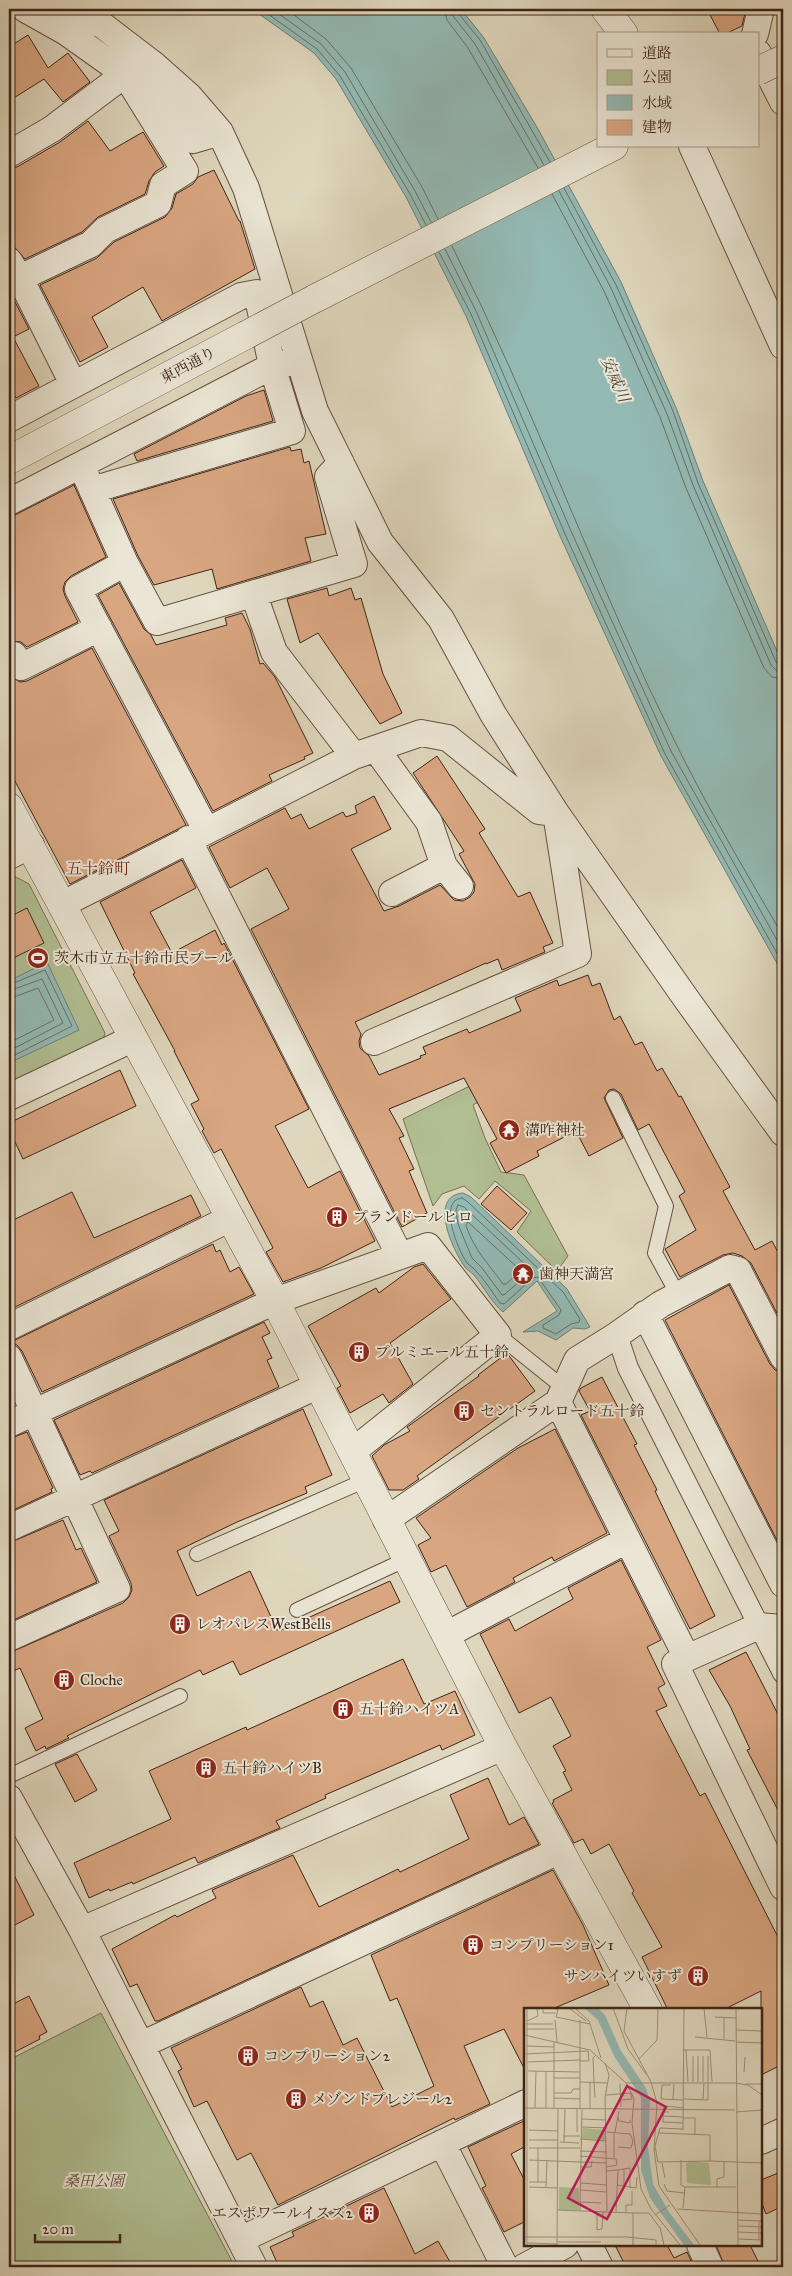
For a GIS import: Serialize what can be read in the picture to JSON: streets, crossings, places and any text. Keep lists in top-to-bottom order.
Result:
{
  "streets": {
    "street": ["東西通り"]
  },
  "districts": ["五十鈴町"],
  "water": ["安威川"],
  "parks": ["桑田公園"],
  "places": {
    "sports": ["茨木市立五十鈴市民プール"],
    "temple": ["溝咋神社", "歯神天満宮"],
    "building": [
      "プランドールヒロ",
      "プルミエール五十鈴",
      "セントラルロード五十鈴",
      "レオパレスWestBells",
      "Cloche",
      "五十鈴ハイツA",
      "五十鈴ハイツB",
      "コンプリーション1",
      "サンハイツいすず",
      "コンプリーション2",
      "メゾンドプレジール2",
      "エスポワールイスズ2"
    ]
  },
  "legend": [
    "道路",
    "公園",
    "水域",
    "建物"
  ],
  "scale_bar": "20 m"
}
